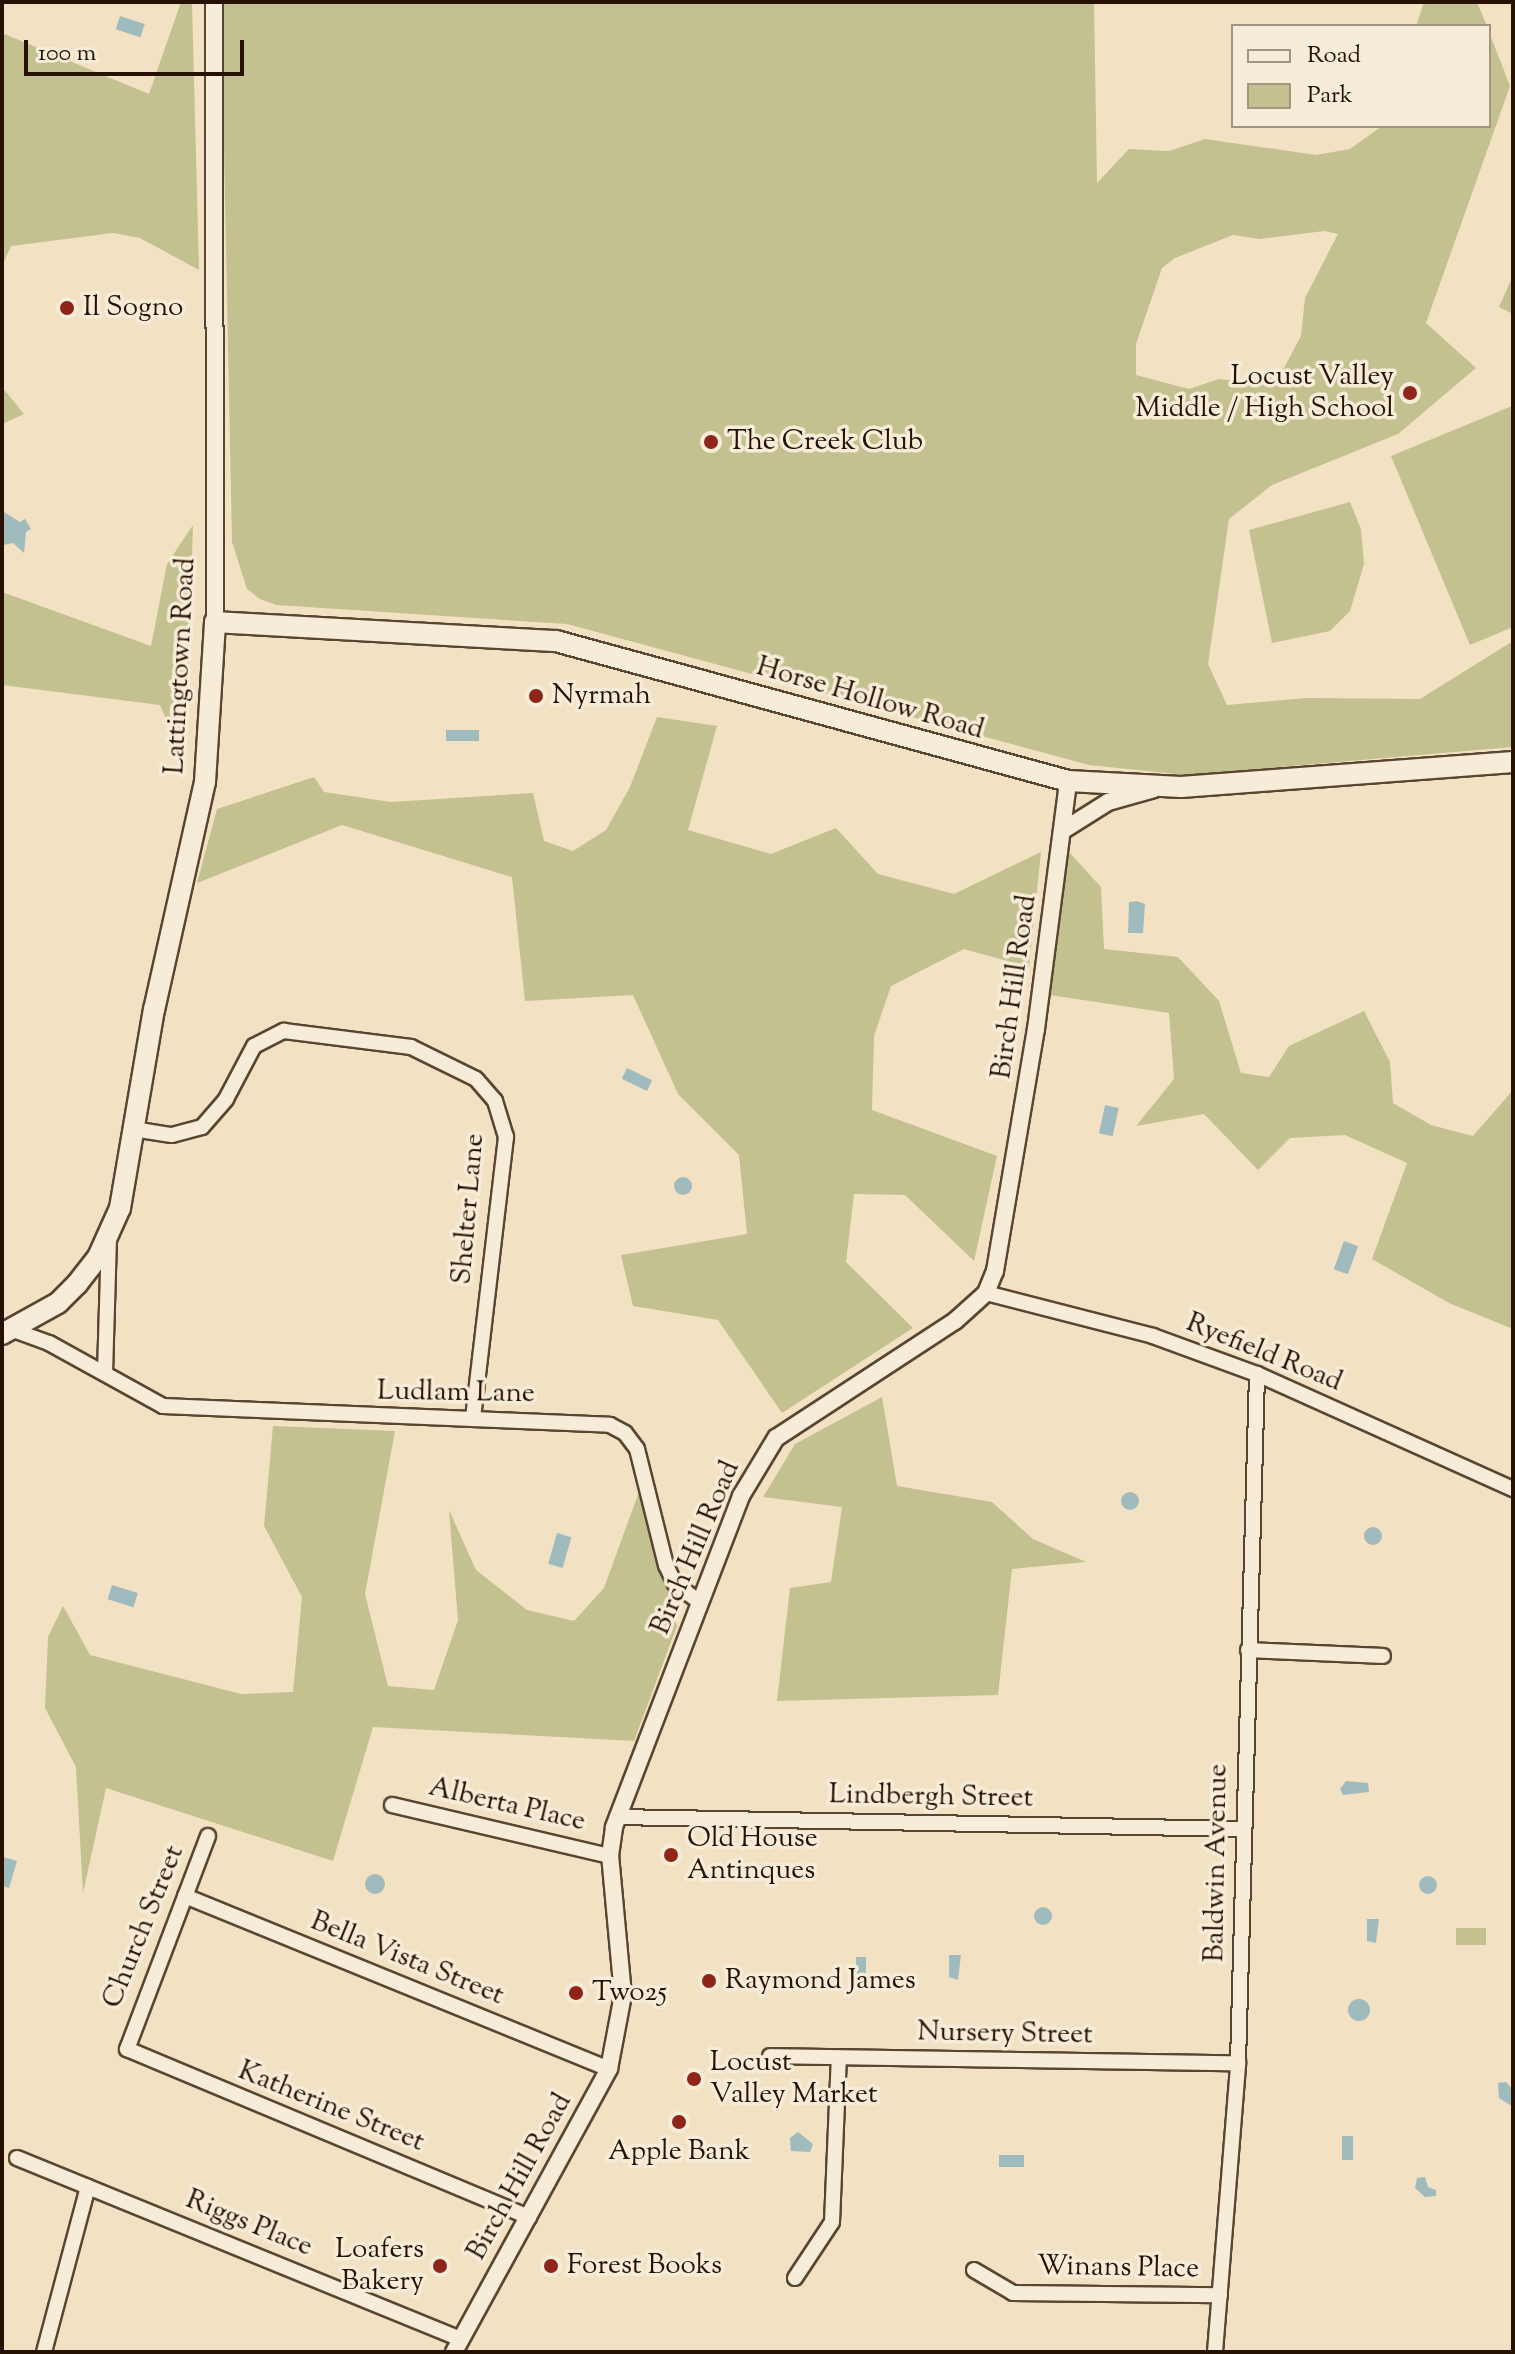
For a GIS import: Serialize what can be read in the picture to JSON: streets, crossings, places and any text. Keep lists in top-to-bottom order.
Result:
{
  "streets": {
    "main road": ["Lattingtown Road", "Horse Hollow Road"],
    "street": [
      "Birch Hill Road",
      "Shelter Lane",
      "Ryefield Road",
      "Ludlam Lane",
      "Lindbergh Street",
      "Alberta Place",
      "Baldwin Avenue",
      "Church Street",
      "Bella Vista Street",
      "Nursery Street",
      "Katherine Street",
      "Riggs Place",
      "Winans Place"
    ]
  },
  "crossings": [
    ["Lattingtown Road", "Horse Hollow Road"],
    ["Lattingtown Road", "Shelter Lane"],
    ["Lattingtown Road", "Ludlam Lane"],
    ["Horse Hollow Road", "Birch Hill Road"],
    ["Birch Hill Road", "Ryefield Road"],
    ["Birch Hill Road", "Ludlam Lane"],
    ["Birch Hill Road", "Lindbergh Street"],
    ["Birch Hill Road", "Alberta Place"],
    ["Birch Hill Road", "Bella Vista Street"],
    ["Birch Hill Road", "Katherine Street"],
    ["Birch Hill Road", "Riggs Place"],
    ["Shelter Lane", "Ludlam Lane"],
    ["Ryefield Road", "Baldwin Avenue"],
    ["Lindbergh Street", "Baldwin Avenue"],
    ["Baldwin Avenue", "Nursery Street"],
    ["Baldwin Avenue", "Winans Place"],
    ["Church Street", "Bella Vista Street"],
    ["Church Street", "Katherine Street"]
  ],
  "places": [
    "Il Sogno",
    "Locust Valley Middle / High School",
    "The Creek Club",
    "Nyrmah",
    "Old House Antinques",
    "Raymond James",
    "Two25",
    "Locust Valley Market",
    "Apple Bank",
    "Loafers Bakery",
    "Forest Books"
  ],
  "legend": ["Road", "Park"],
  "scale_bar": "100 m"
}
